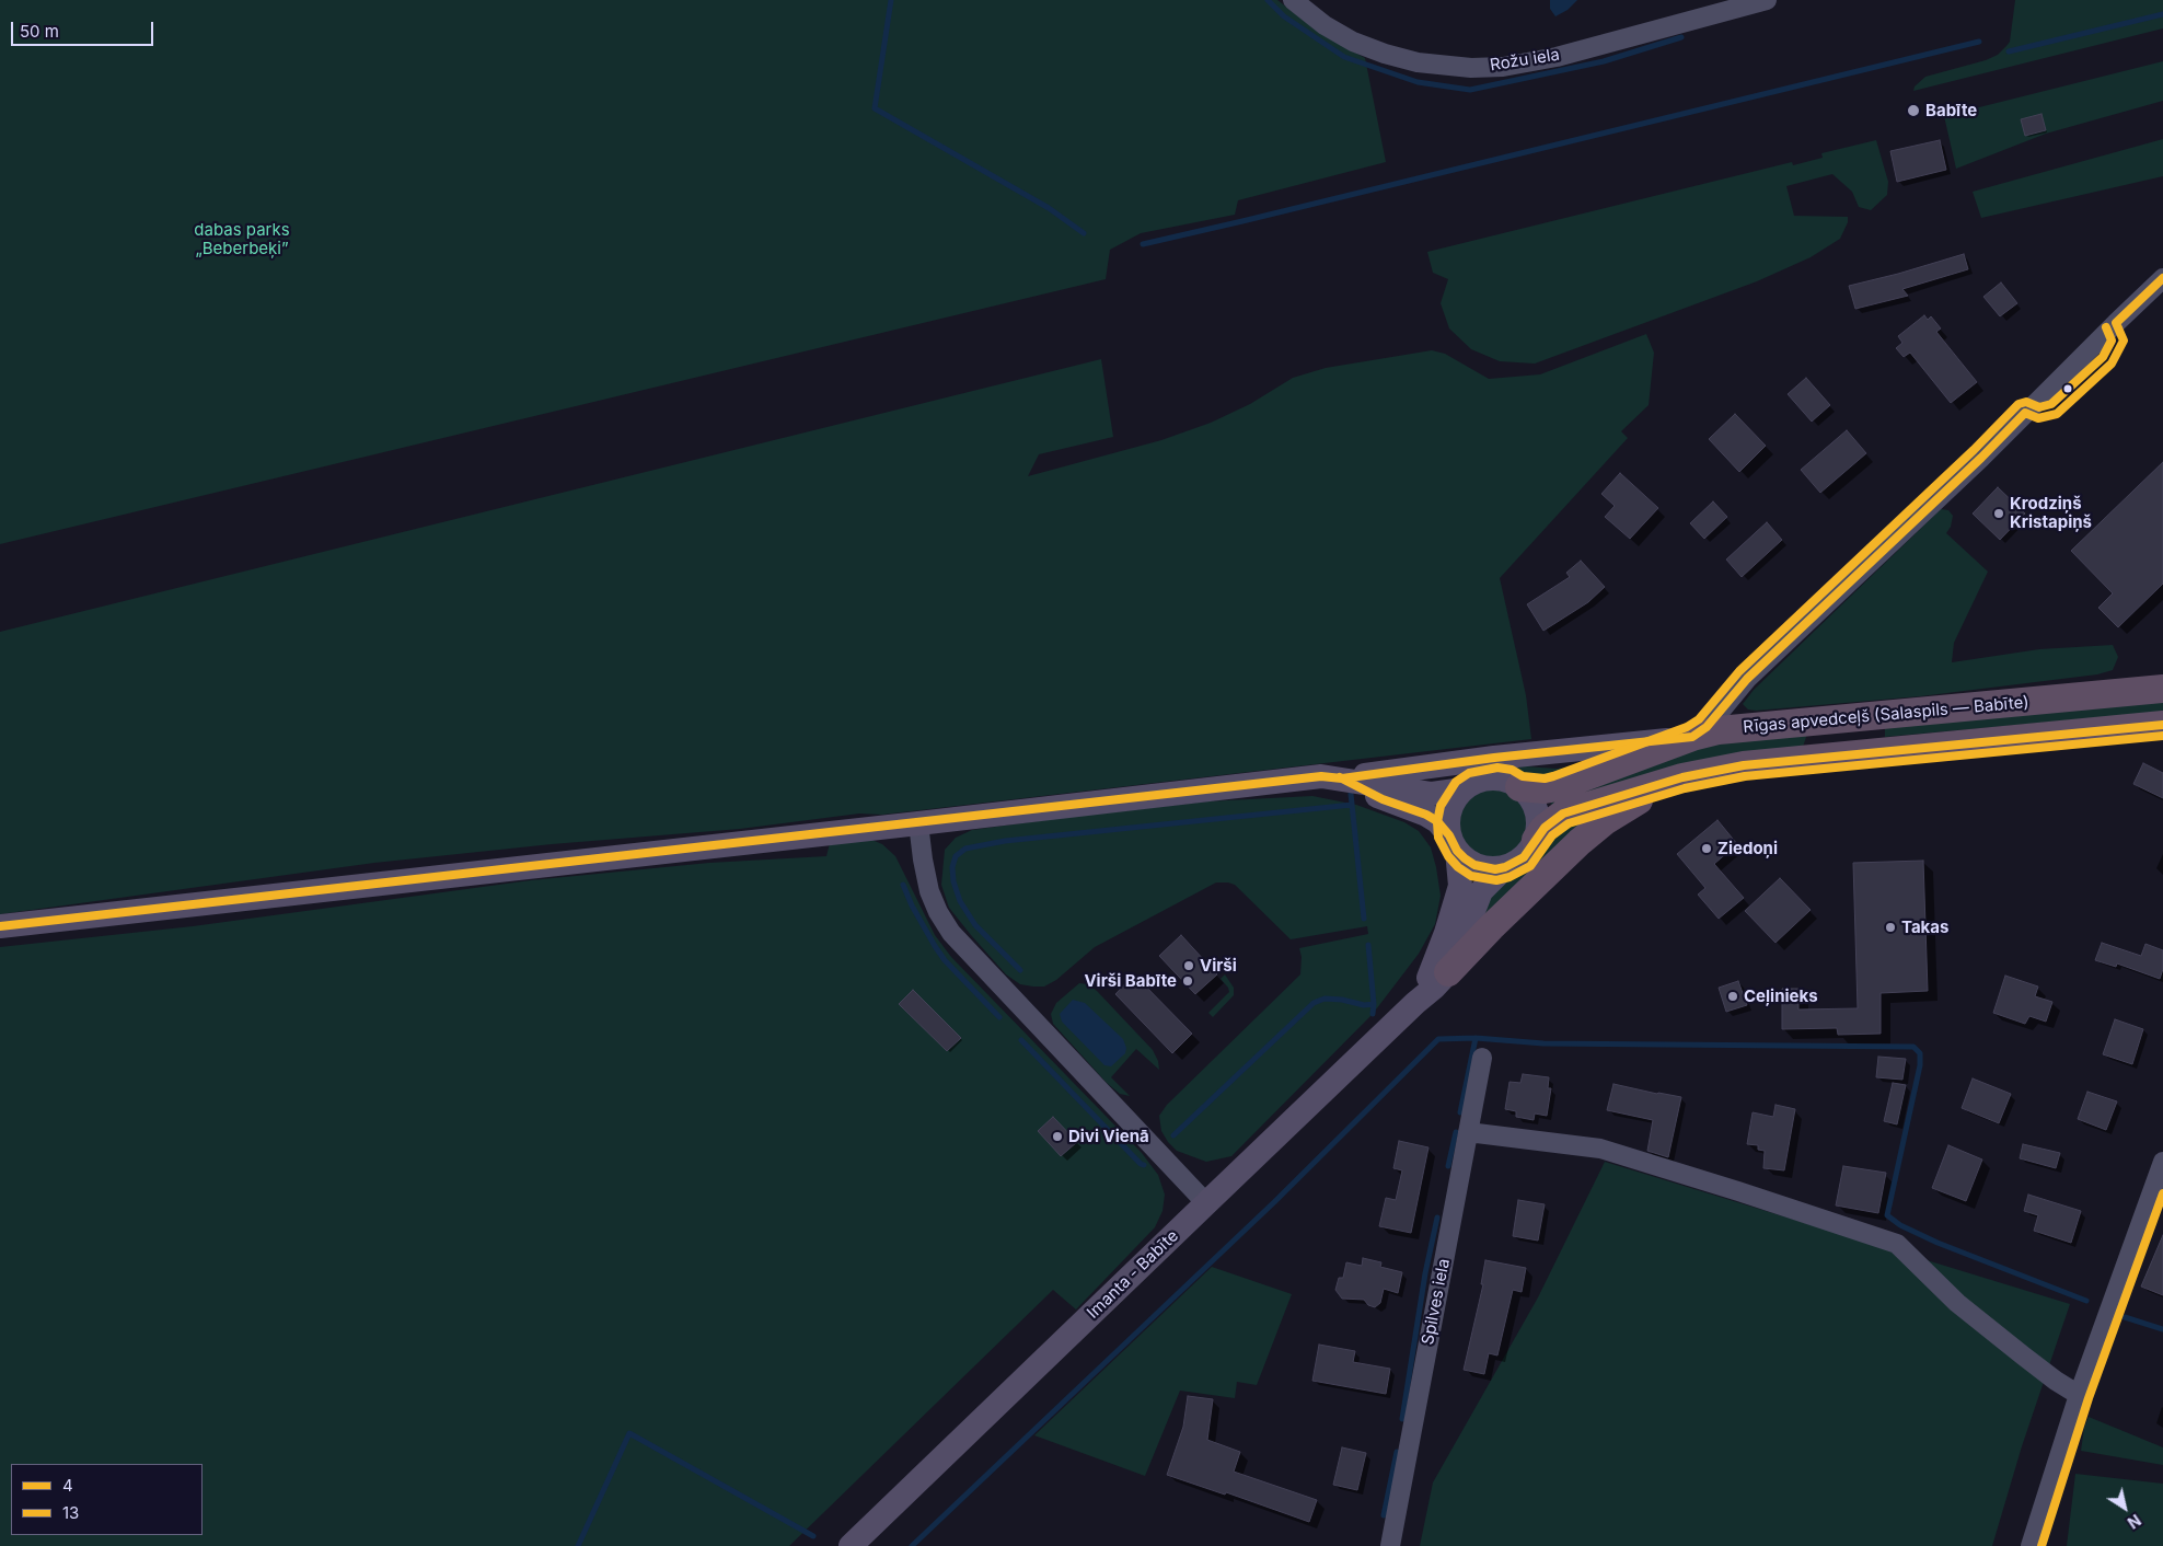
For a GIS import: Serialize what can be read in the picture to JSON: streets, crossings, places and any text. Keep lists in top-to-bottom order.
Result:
{
  "streets": {
    "highway": ["Rīgas apvedceļš (Salaspils — Babīte)"],
    "main road": ["Imanta - Babīte"],
    "street": ["Rožu iela", "Spilves iela"]
  },
  "crossings": [
    ["Rīgas apvedceļš (Salaspils — Babīte)", "Imanta - Babīte"]
  ],
  "parks": ["dabas parks „Beberbeķi”"],
  "places": [
    "Babīte",
    "Krodziņš Kristapiņš",
    "Ziedoņi",
    "Takas",
    "Virši",
    "Virši Babīte",
    "Ceļinieks",
    "Divi Vienā"
  ],
  "lines": ["transit line 4", "transit line 13"],
  "legend": ["4", "13"],
  "scale_bar": "50 m",
  "north": "bottom right"
}
